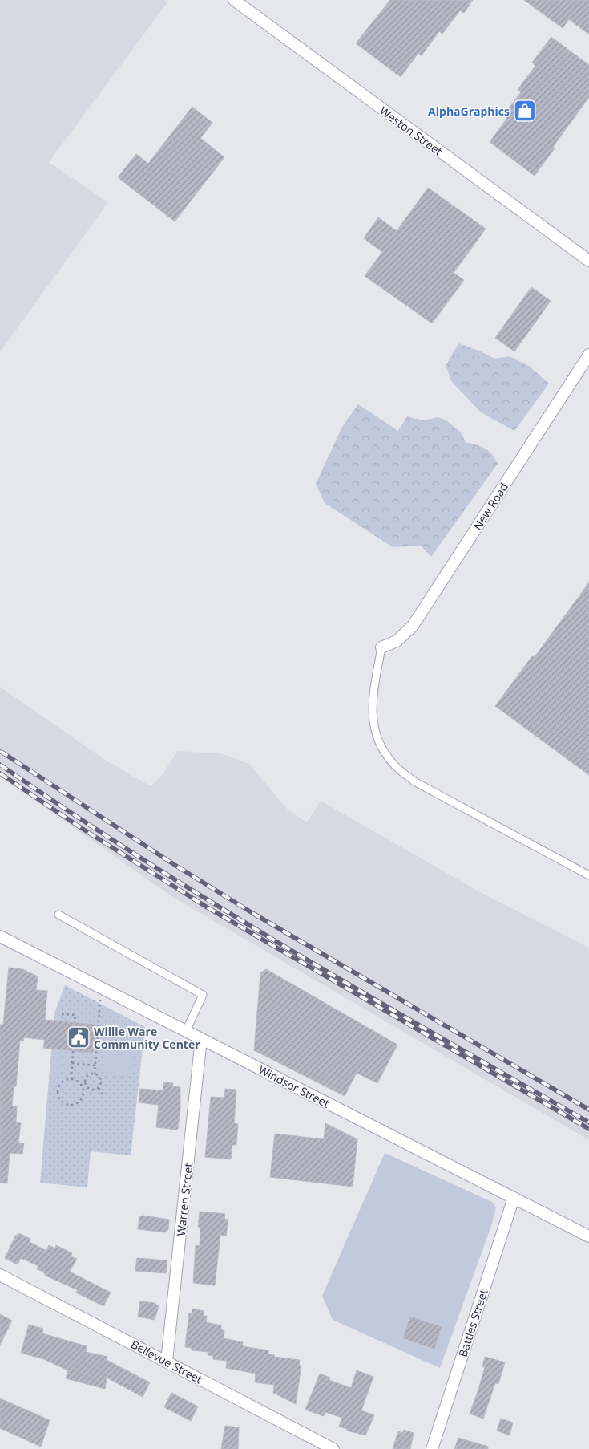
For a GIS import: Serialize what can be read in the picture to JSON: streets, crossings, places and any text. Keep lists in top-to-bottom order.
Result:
{
  "streets": {
    "street": [
      "Weston Street",
      "New Road",
      "Windsor Street",
      "Warren Street",
      "Battles Street",
      "Bellevue Street"
    ]
  },
  "crossings": [
    ["Windsor Street", "Warren Street"],
    ["Windsor Street", "Battles Street"],
    ["Warren Street", "Bellevue Street"]
  ],
  "places": {
    "shop": ["AlphaGraphics"],
    "public building": ["Willie Ware Community Center"]
  }
}
